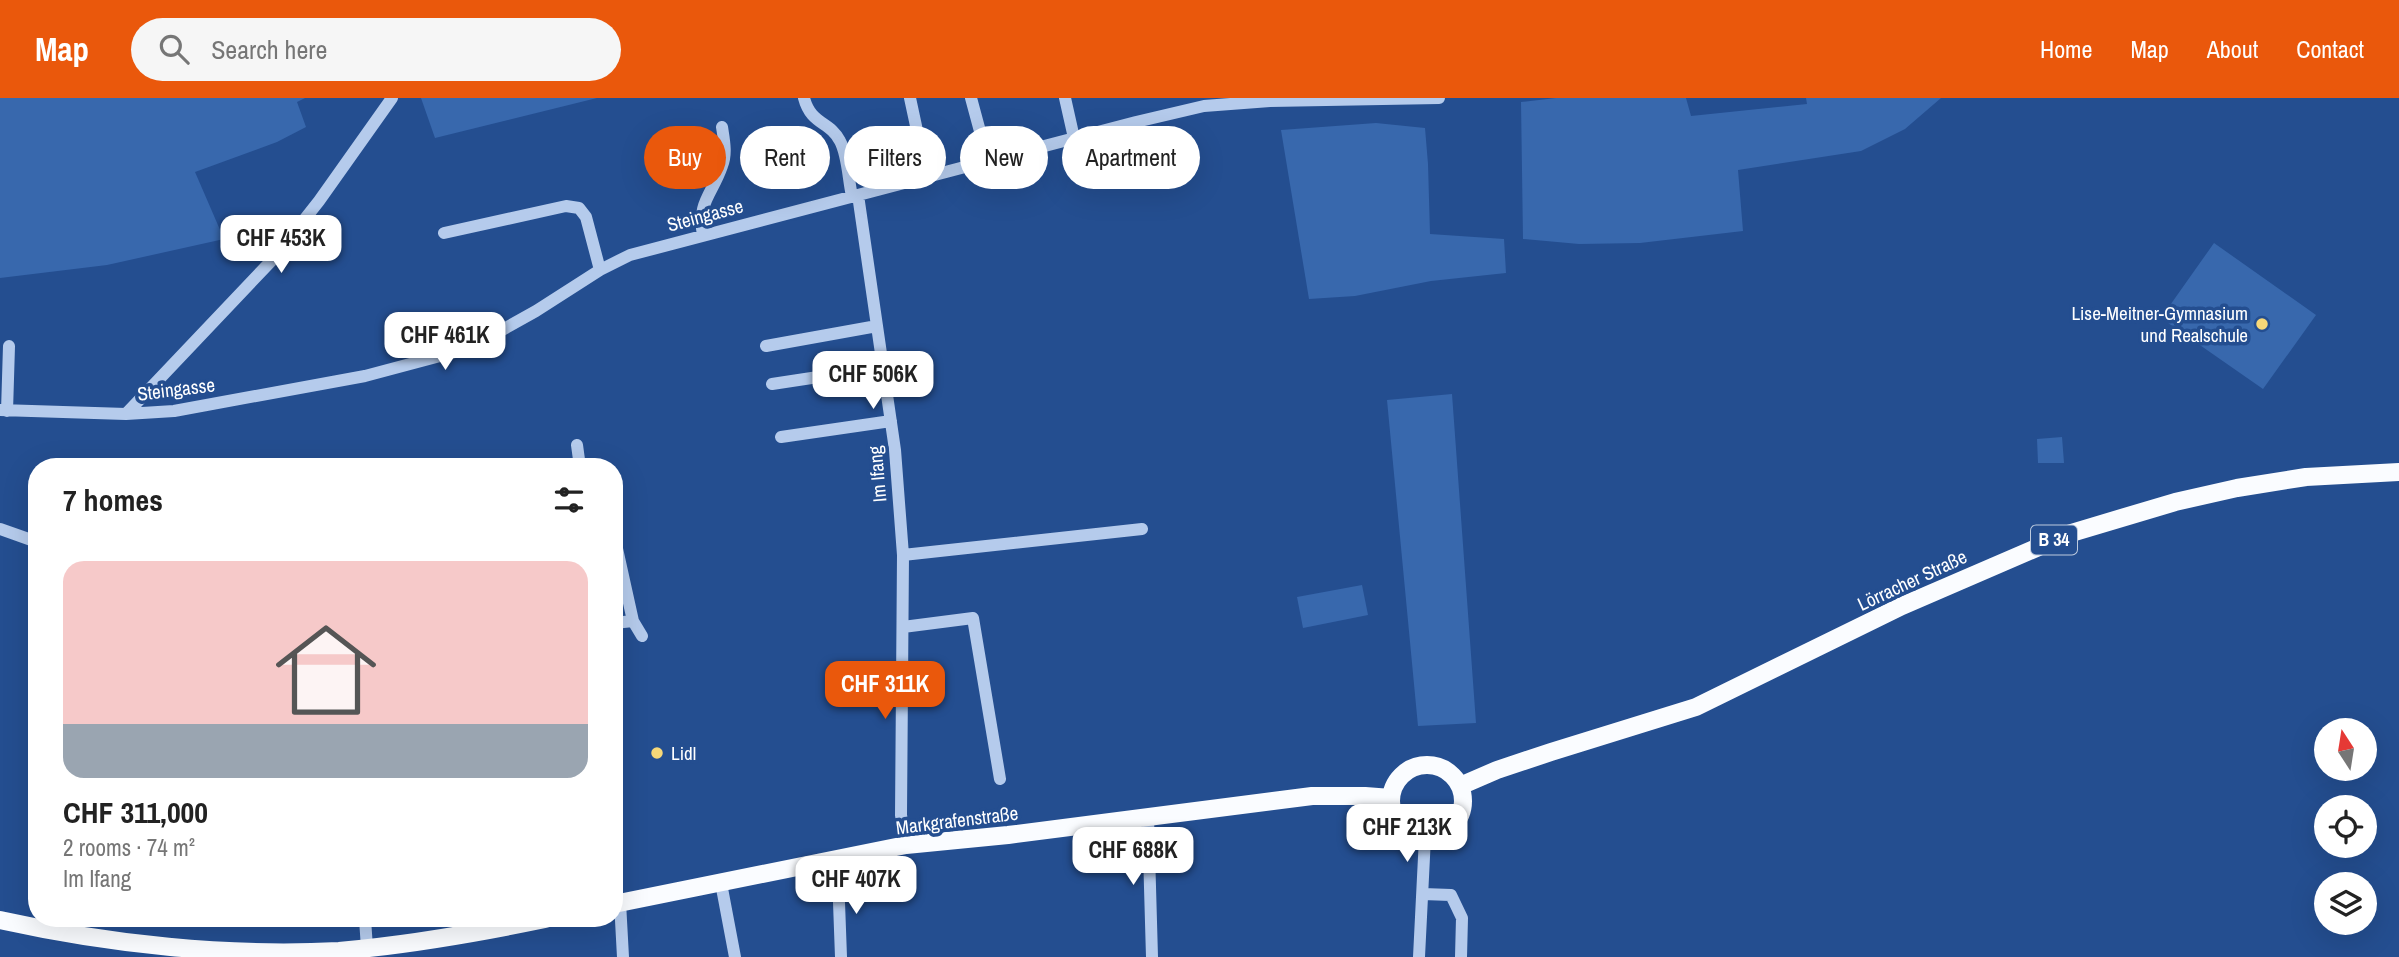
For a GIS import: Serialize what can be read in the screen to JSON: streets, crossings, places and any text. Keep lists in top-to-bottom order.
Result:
{
  "streets": {
    "main road": ["B 34", "Lörracher Straße", "Markgrafenstraße"],
    "street": ["Steingasse", "Im Ifang"]
  },
  "crossings": [
    ["Steingasse", "Im Ifang"],
    ["Im Ifang", "Markgrafenstraße"],
    ["Lörracher Straße", "Markgrafenstraße"]
  ],
  "places": ["Lise-Meitner-Gymnasium und Realschule", "Lidl"],
  "north": "top",
  "page": {
    "header": "Map",
    "search": "Search here",
    "nav": [
      "Home",
      "Map",
      "About",
      "Contact"
    ],
    "chip": [
      "Buy",
      "Rent",
      "Filters",
      "New",
      "Apartment"
    ],
    "price": [
      "CHF 453K",
      "CHF 461K",
      "CHF 506K",
      "CHF 311K",
      "CHF 213K",
      "CHF 688K",
      "CHF 407K"
    ],
    "heading": "7 homes",
    "list": [
      {
        "name": "CHF 311,000",
        "note": "2 rooms · 74 m² · Im Ifang"
      }
    ]
  }
}
